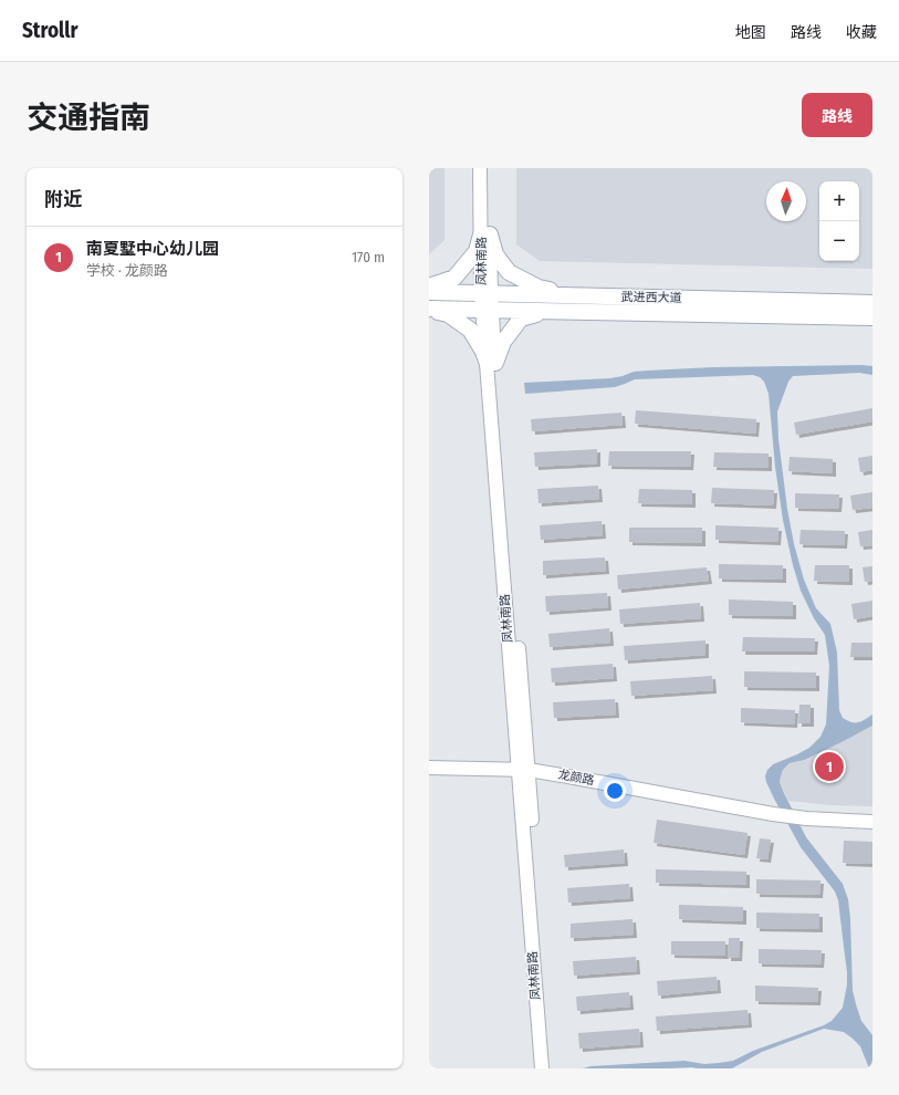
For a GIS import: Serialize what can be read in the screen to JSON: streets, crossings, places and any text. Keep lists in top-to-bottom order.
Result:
{
  "streets": {
    "main road": ["凤林南路", "武进西大道", "龙颜路"]
  },
  "crossings": [
    ["凤林南路", "武进西大道"],
    ["凤林南路", "龙颜路"]
  ],
  "north": "top",
  "page": {
    "header": "Strollr",
    "nav": ["地图", "路线", "收藏"],
    "title": "交通指南",
    "buttons": "路线",
    "heading": "附近",
    "map_buttons": ["+", "−"],
    "list": [
      {
        "mark": "1",
        "name": "南夏墅中心幼儿园",
        "note": "学校 · 龙颜路",
        "value": "170 m"
      }
    ],
    "pins": "1"
  }
}
